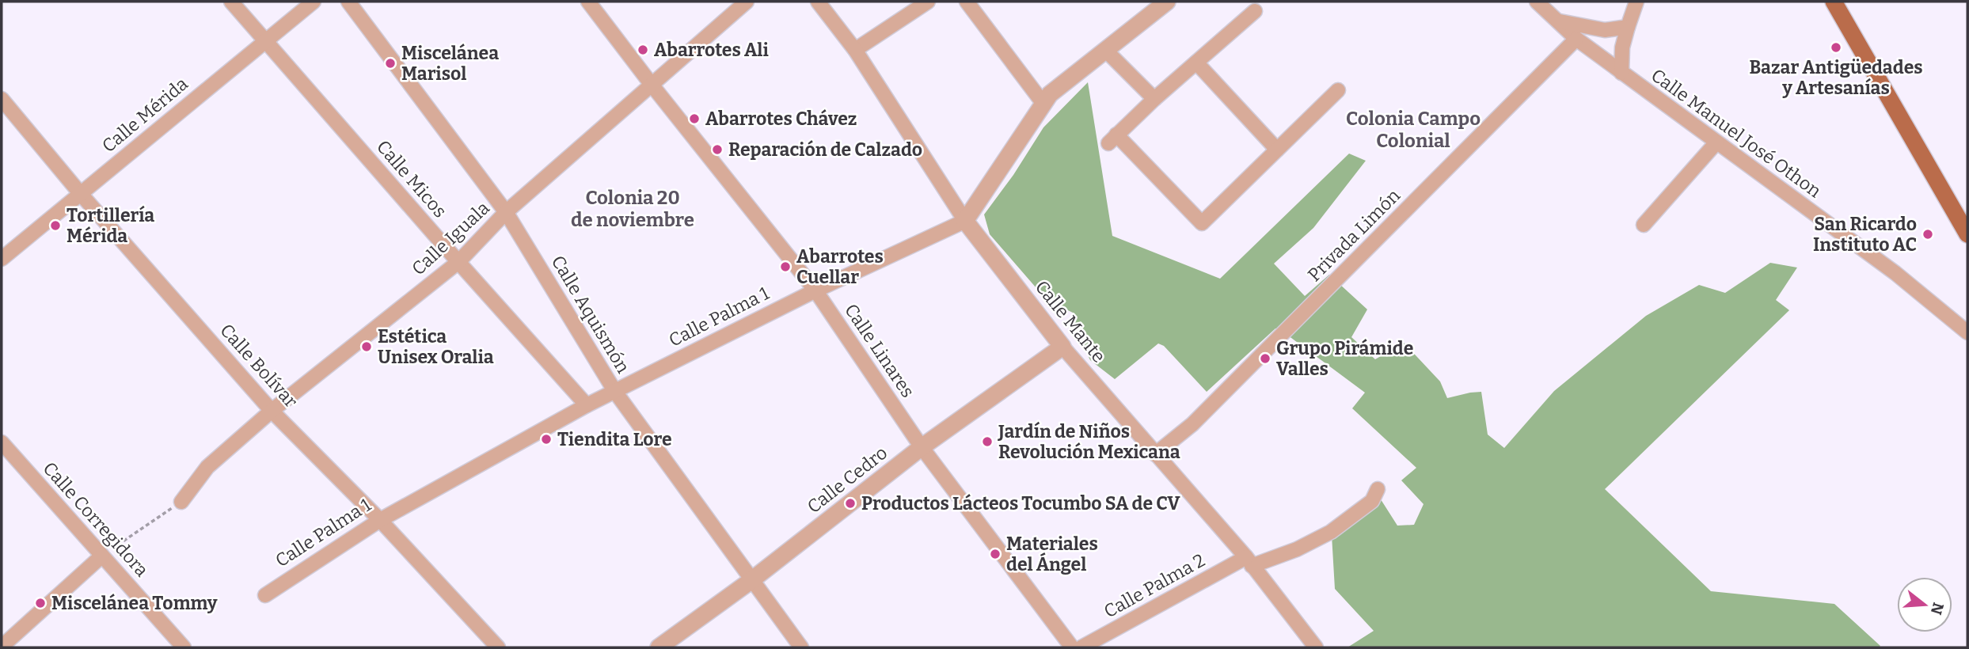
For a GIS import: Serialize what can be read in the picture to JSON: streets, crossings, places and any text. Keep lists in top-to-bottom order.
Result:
{
  "streets": {
    "street": [
      "Calle Mérida",
      "Calle Manuel José Othon",
      "Calle Micos",
      "Privada Limón",
      "Calle Iguala",
      "Calle Aquismón",
      "Calle Palma 1",
      "Calle Mante",
      "Calle Linares",
      "Calle Bolívar",
      "Calle Cedro",
      "Calle Corregidora",
      "Calle Palma 2"
    ]
  },
  "crossings": [
    ["Calle Mérida", "Calle Micos"],
    ["Calle Mérida", "Calle Bolívar"],
    ["Calle Manuel José Othon", "Privada Limón"],
    ["Calle Micos", "Calle Iguala"],
    ["Calle Micos", "Calle Palma 1"],
    ["Privada Limón", "Calle Mante"],
    ["Calle Iguala", "Calle Aquismón"],
    ["Calle Iguala", "Calle Linares"],
    ["Calle Iguala", "Calle Bolívar"],
    ["Calle Aquismón", "Calle Palma 1"],
    ["Calle Aquismón", "Calle Cedro"],
    ["Calle Palma 1", "Calle Mante"],
    ["Calle Palma 1", "Calle Linares"],
    ["Calle Palma 1", "Calle Bolívar"],
    ["Calle Mante", "Calle Cedro"],
    ["Calle Mante", "Calle Palma 2"],
    ["Calle Linares", "Calle Cedro"]
  ],
  "districts": ["Colonia Campo Colonial", "Colonia 20 de noviembre"],
  "places": [
    "Bazar Antigüedades y Artesanías",
    "Abarrotes Ali",
    "Miscelánea Marisol",
    "Abarrotes Chávez",
    "Reparación de Calzado",
    "Tortillería Mérida",
    "San Ricardo Instituto AC",
    "Abarrotes Cuellar",
    "Estética Unisex Oralia",
    "Grupo Pirámide Valles",
    "Tiendita Lore",
    "Jardín de Niños Revolución Mexicana",
    "Productos Lácteos Tocumbo SA de CV",
    "Materiales del Ángel",
    "Miscelánea Tommy"
  ],
  "north": "right"
}
